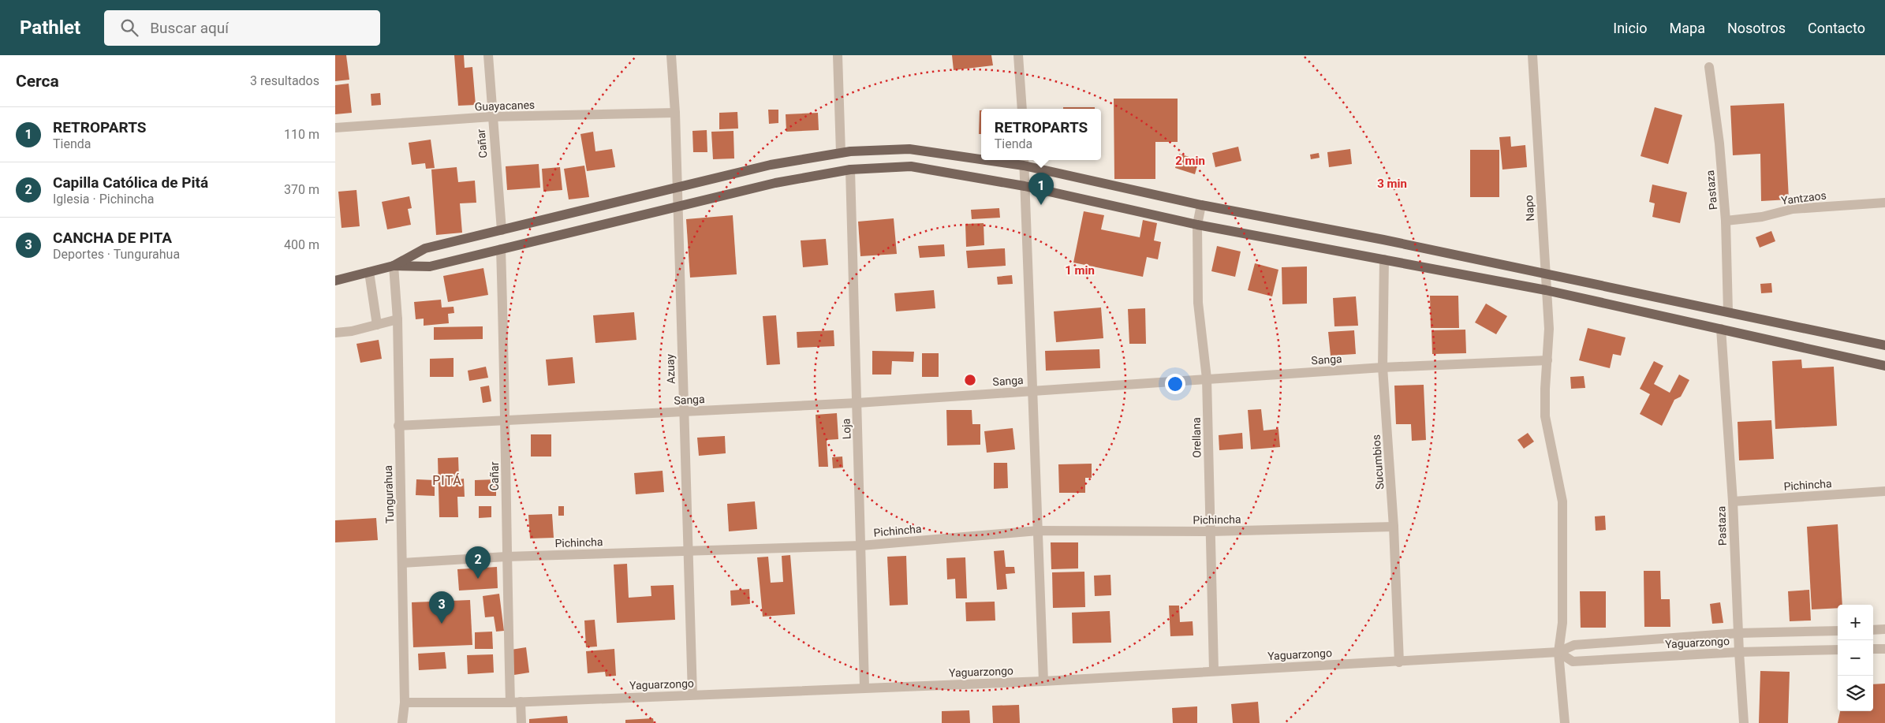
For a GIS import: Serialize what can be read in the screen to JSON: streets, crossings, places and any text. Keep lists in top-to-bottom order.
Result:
{
  "streets": {
    "street": [
      "Guayacanes",
      "Cañar",
      "Pastaza",
      "Yantzaos",
      "Napo",
      "Sanga",
      "Azuay",
      "Loja",
      "Orellana",
      "Sucumbios",
      "Pichincha",
      "Tungurahua",
      "Yaguarzongo"
    ]
  },
  "crossings": [
    ["Guayacanes", "Cañar"],
    ["Guayacanes", "Azuay"],
    ["Cañar", "Sanga"],
    ["Cañar", "Pichincha"],
    ["Cañar", "Yaguarzongo"],
    ["Pastaza", "Yantzaos"],
    ["Pastaza", "Pichincha"],
    ["Pastaza", "Yaguarzongo"],
    ["Napo", "Sanga"],
    ["Napo", "Yaguarzongo"],
    ["Sanga", "Azuay"],
    ["Sanga", "Loja"],
    ["Sanga", "Orellana"],
    ["Sanga", "Sucumbios"],
    ["Sanga", "Tungurahua"],
    ["Azuay", "Pichincha"],
    ["Azuay", "Yaguarzongo"],
    ["Loja", "Pichincha"],
    ["Loja", "Yaguarzongo"],
    ["Orellana", "Pichincha"],
    ["Orellana", "Yaguarzongo"],
    ["Sucumbios", "Pichincha"],
    ["Sucumbios", "Yaguarzongo"],
    ["Pichincha", "Tungurahua"],
    ["Tungurahua", "Yaguarzongo"]
  ],
  "districts": ["PITÁ"],
  "page": {
    "header": "Pathlet",
    "search": "Buscar aquí",
    "nav": [
      "Inicio",
      "Mapa",
      "Nosotros",
      "Contacto"
    ],
    "heading": ["Cerca", "3 resultados"],
    "list": [
      {
        "mark": "1",
        "name": "RETROPARTS",
        "note": "Tienda",
        "value": "110 m"
      },
      {
        "mark": "2",
        "name": "Capilla Católica de Pitá",
        "note": "Iglesia · Pichincha",
        "value": "370 m"
      },
      {
        "mark": "3",
        "name": "CANCHA DE PITA",
        "note": "Deportes · Tungurahua",
        "value": "400 m"
      }
    ],
    "popup": ["RETROPARTS", "Tienda"],
    "pins": ["1", "2", "3"],
    "map_buttons": ["+", "−"]
  },
  "rings": ["2 min", "3 min", "1 min"]
}
